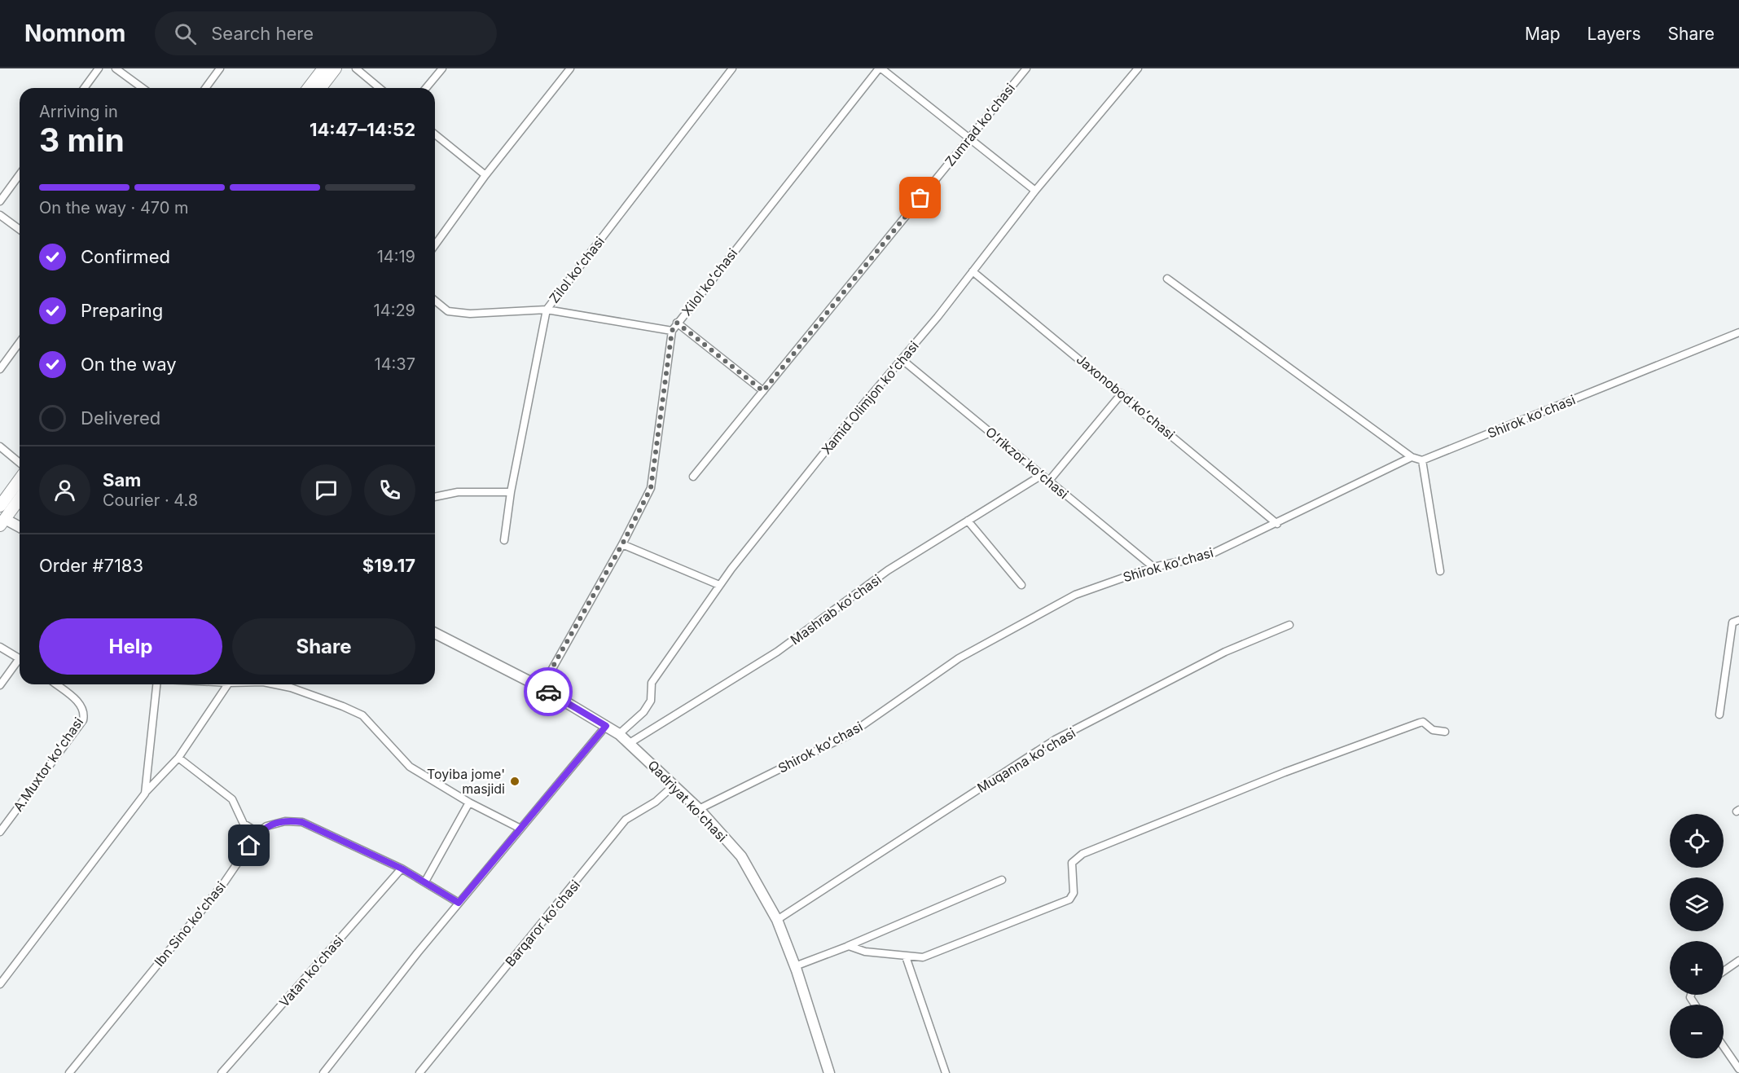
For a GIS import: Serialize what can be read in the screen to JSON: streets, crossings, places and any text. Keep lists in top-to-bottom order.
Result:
{
  "streets": {
    "street": [
      "Zumrad koʻchasi",
      "Zilol koʻchasi",
      "Xilol koʻchasi",
      "Jaxonobod koʻchasi",
      "Xamid Olimjon koʻchasi",
      "Shirok koʻchasi",
      "Oʻrikzor koʻchasi",
      "Mashrab koʻchasi",
      "Muqanna koʻchasi",
      "A.Muxtor koʻchasi",
      "Qadriyat ko'chasi",
      "Barqaror koʻchasi",
      "Ibn Sino koʻchasi",
      "Vatan koʻchasi"
    ]
  },
  "crossings": [
    ["Xilol koʻchasi", "Qadriyat ko'chasi"],
    ["Jaxonobod koʻchasi", "Xamid Olimjon koʻchasi"],
    ["Jaxonobod koʻchasi", "Shirok koʻchasi"],
    ["Xamid Olimjon koʻchasi", "Oʻrikzor koʻchasi"],
    ["Xamid Olimjon koʻchasi", "Qadriyat ko'chasi"],
    ["Shirok koʻchasi", "Oʻrikzor koʻchasi"],
    ["Shirok koʻchasi", "Qadriyat ko'chasi"],
    ["Oʻrikzor koʻchasi", "Mashrab koʻchasi"],
    ["Mashrab koʻchasi", "Qadriyat ko'chasi"],
    ["Muqanna koʻchasi", "Qadriyat ko'chasi"],
    ["Qadriyat ko'chasi", "Barqaror koʻchasi"]
  ],
  "places": ["Toyiba jome' masjidi"],
  "page": {
    "header": "Nomnom",
    "search": "Search here",
    "nav": ["Map", "Layers", "Share"],
    "heading": ["3 min", "Arriving in", "14:47–14:52"],
    "panel": [
      "Sam",
      "Courier · 4.8",
      "Order #7183",
      "$19.17"
    ],
    "bar": "On the way · 470 m",
    "list": [
      ["Confirmed", "14:19"],
      ["Preparing", "14:29"],
      ["On the way", "14:37"],
      "Delivered"
    ],
    "buttons": ["Help", "Share"],
    "map_buttons": ["+", "−"]
  }
}
